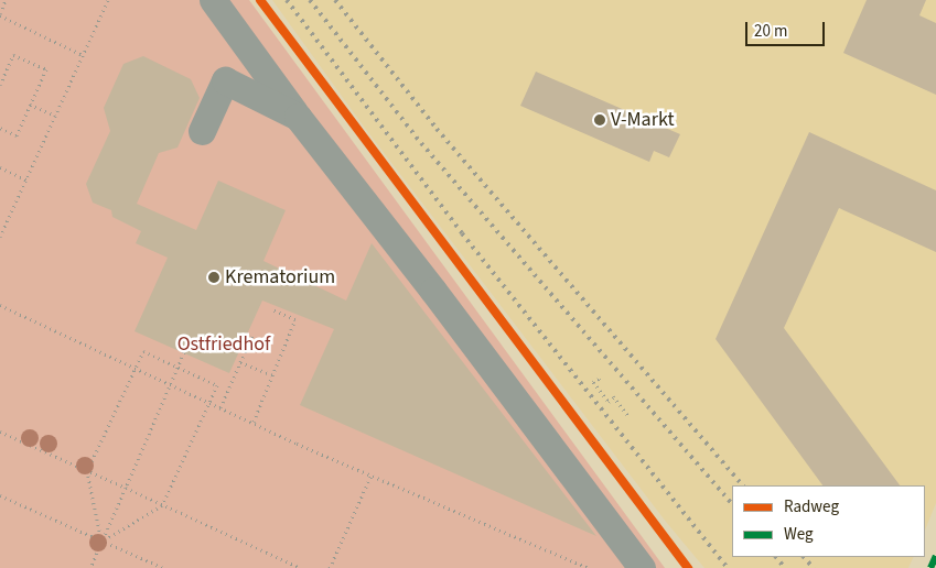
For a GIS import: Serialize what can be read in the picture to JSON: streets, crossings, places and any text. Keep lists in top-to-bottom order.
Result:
{
  "parks": ["Ostfriedhof"],
  "places": ["V-Markt", "Krematorium"],
  "legend": ["Radweg", "Weg"],
  "scale_bar": "20 m"
}
